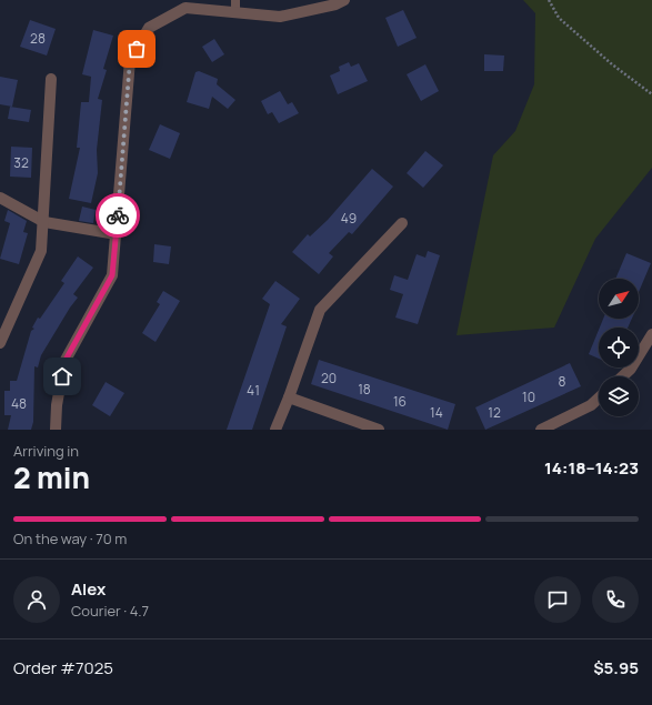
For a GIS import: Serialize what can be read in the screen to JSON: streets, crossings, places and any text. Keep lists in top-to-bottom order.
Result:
{
  "house_numbers": [
    "28",
    "32",
    "49",
    "20",
    "8",
    "18",
    "41",
    "10",
    "16",
    "48",
    "14",
    "12"
  ],
  "north": "top right",
  "page": {
    "heading": ["2 min", "Arriving in", "14:18–14:23"],
    "panel": [
      "Alex",
      "Courier · 4.7",
      "Order #7025",
      "$5.95"
    ],
    "bar": "On the way · 70 m"
  }
}
